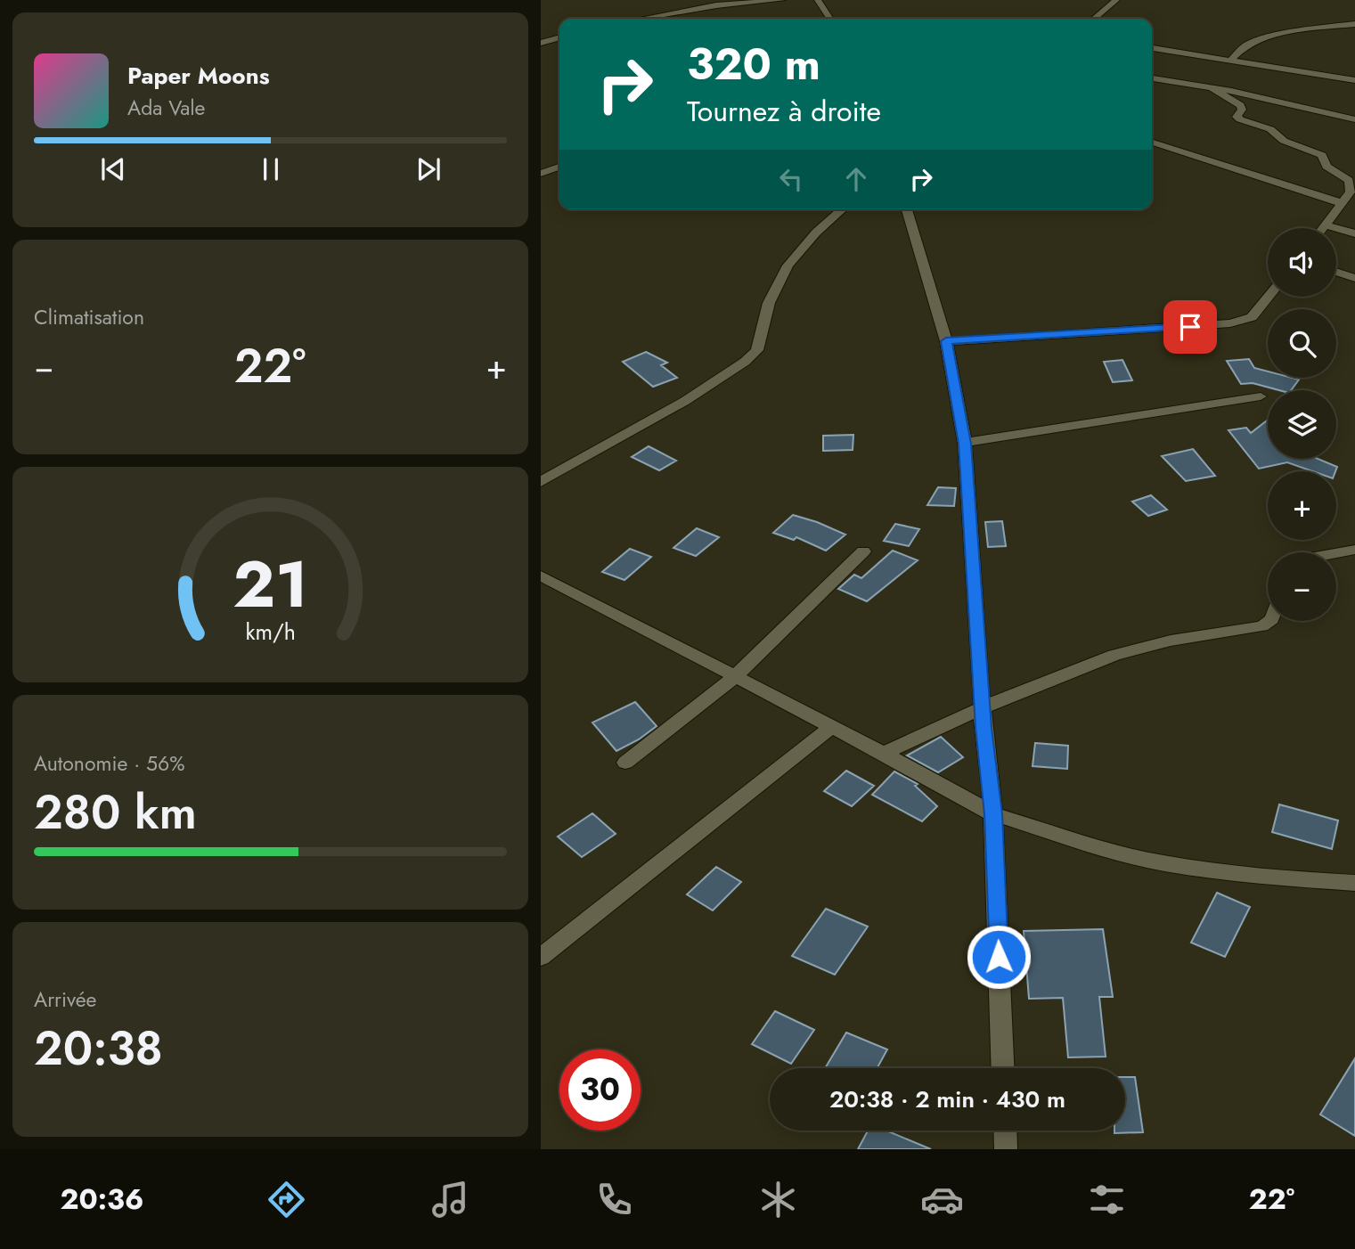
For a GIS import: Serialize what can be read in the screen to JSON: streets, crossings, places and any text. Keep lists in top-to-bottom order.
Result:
{
  "page": {
    "turn": ["320 m", "Tournez à droite"],
    "song": ["Paper Moons", "Ada Vale"],
    "map_buttons": ["+", "−"],
    "tile": [
      "Climatisation",
      ["Autonomie · 56%", "280 km"],
      ["Arrivée", "20:38"]
    ],
    "heat": ["−", "22°", "+"],
    "limit": "30",
    "trip": "20:38 · 2 min · 430 m",
    "tabs": ["20:36", "22°"],
    "gauge": ["21", "km/h"]
  }
}
